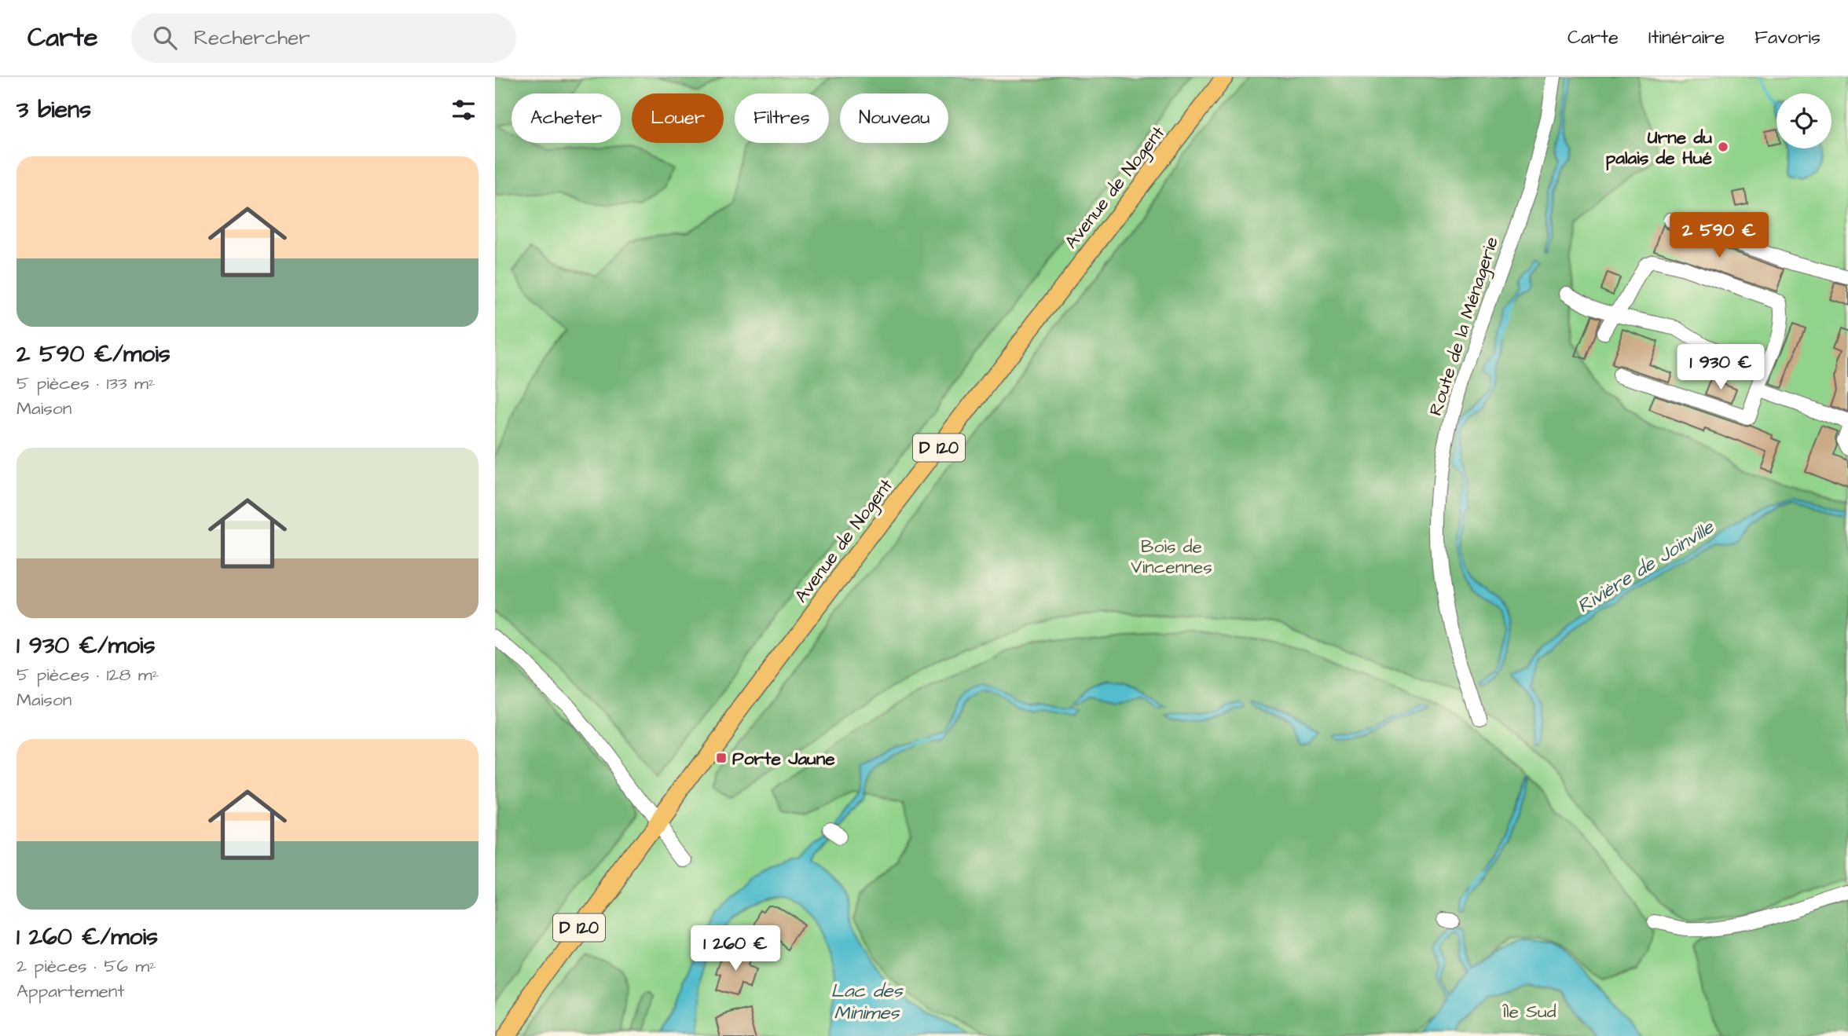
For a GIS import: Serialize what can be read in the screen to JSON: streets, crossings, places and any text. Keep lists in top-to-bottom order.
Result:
{
  "streets": {
    "main road": ["Avenue de Nogent", "D 120"],
    "street": ["Route de la Ménagerie"]
  },
  "water": ["Rivière de Joinville", "Lac des Minimes"],
  "parks": ["Bois de Vincennes", "Île Sud"],
  "places": {
    "other": ["Urne du palais de Hué"],
    "transit": ["Porte Jaune"]
  },
  "page": {
    "header": "Carte",
    "search": "Rechercher",
    "nav": ["Carte", "Itinéraire", "Favoris"],
    "heading": "3 biens",
    "chip": [
      "Acheter",
      "Louer",
      "Filtres",
      "Nouveau"
    ],
    "list": [
      {
        "name": "2 590 €/mois",
        "note": "5 pièces · 133 m² · Maison"
      },
      {
        "name": "1 930 €/mois",
        "note": "5 pièces · 128 m² · Maison"
      },
      {
        "name": "1 260 €/mois",
        "note": "2 pièces · 56 m² · Appartement"
      }
    ],
    "price": ["2 590 €", "1 930 €", "1 260 €"]
  }
}
